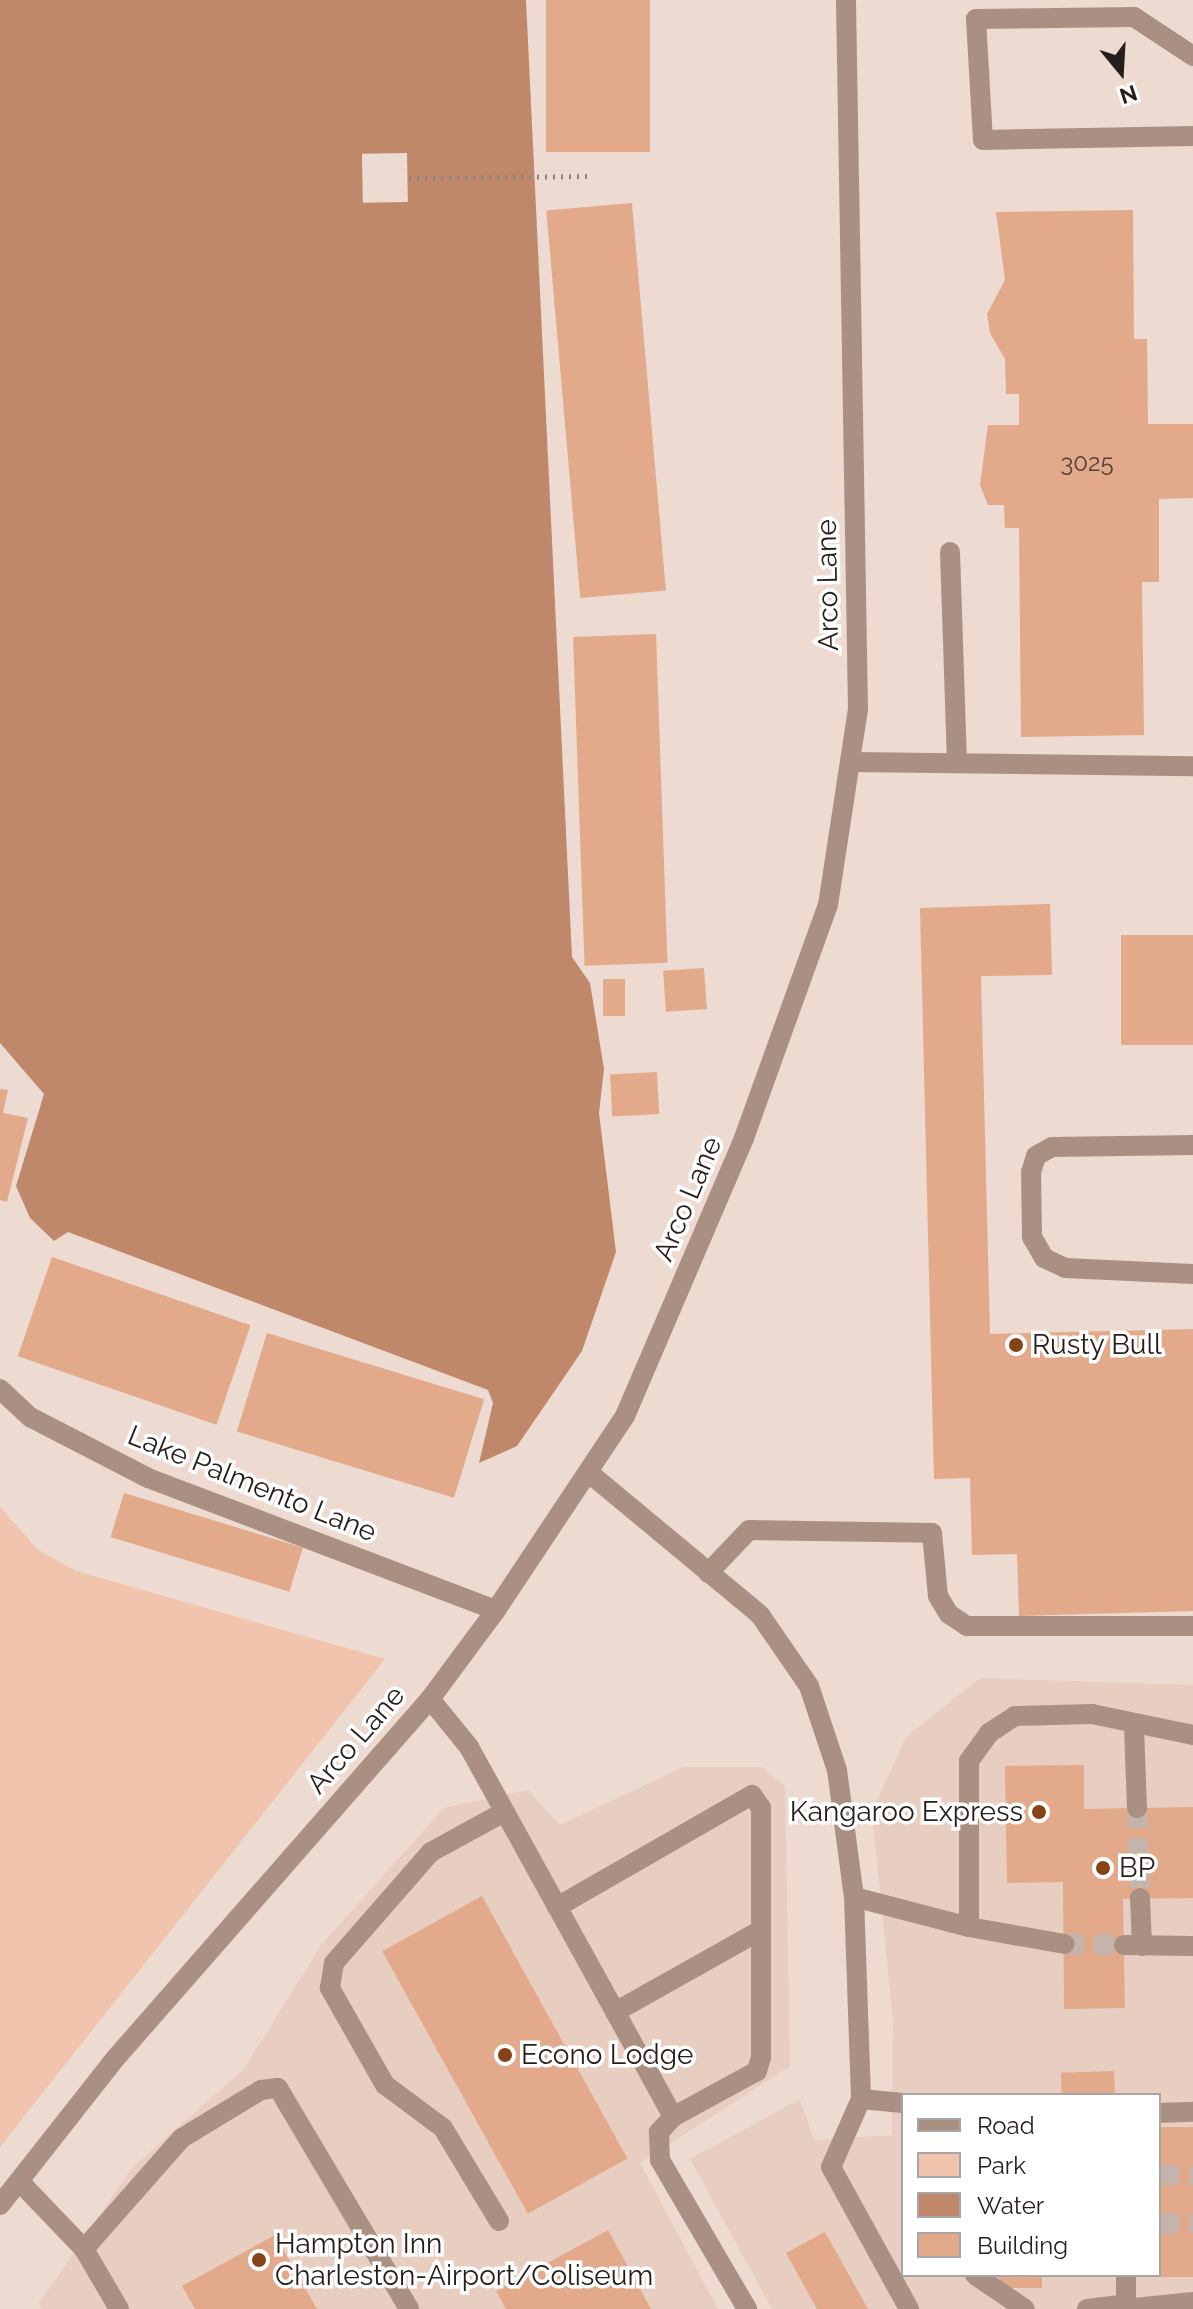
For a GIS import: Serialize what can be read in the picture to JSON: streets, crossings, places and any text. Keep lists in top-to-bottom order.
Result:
{
  "streets": {
    "street": ["Arco Lane", "Lake Palmento Lane"]
  },
  "crossings": [
    ["Arco Lane", "Lake Palmento Lane"]
  ],
  "places": [
    "Rusty Bull",
    "Kangaroo Express",
    "BP",
    "Econo Lodge",
    "Hampton Inn Charleston-Airport/Coliseum"
  ],
  "house_numbers": ["3025"],
  "legend": [
    "Road",
    "Park",
    "Water",
    "Building"
  ],
  "north": "bottom"
}
